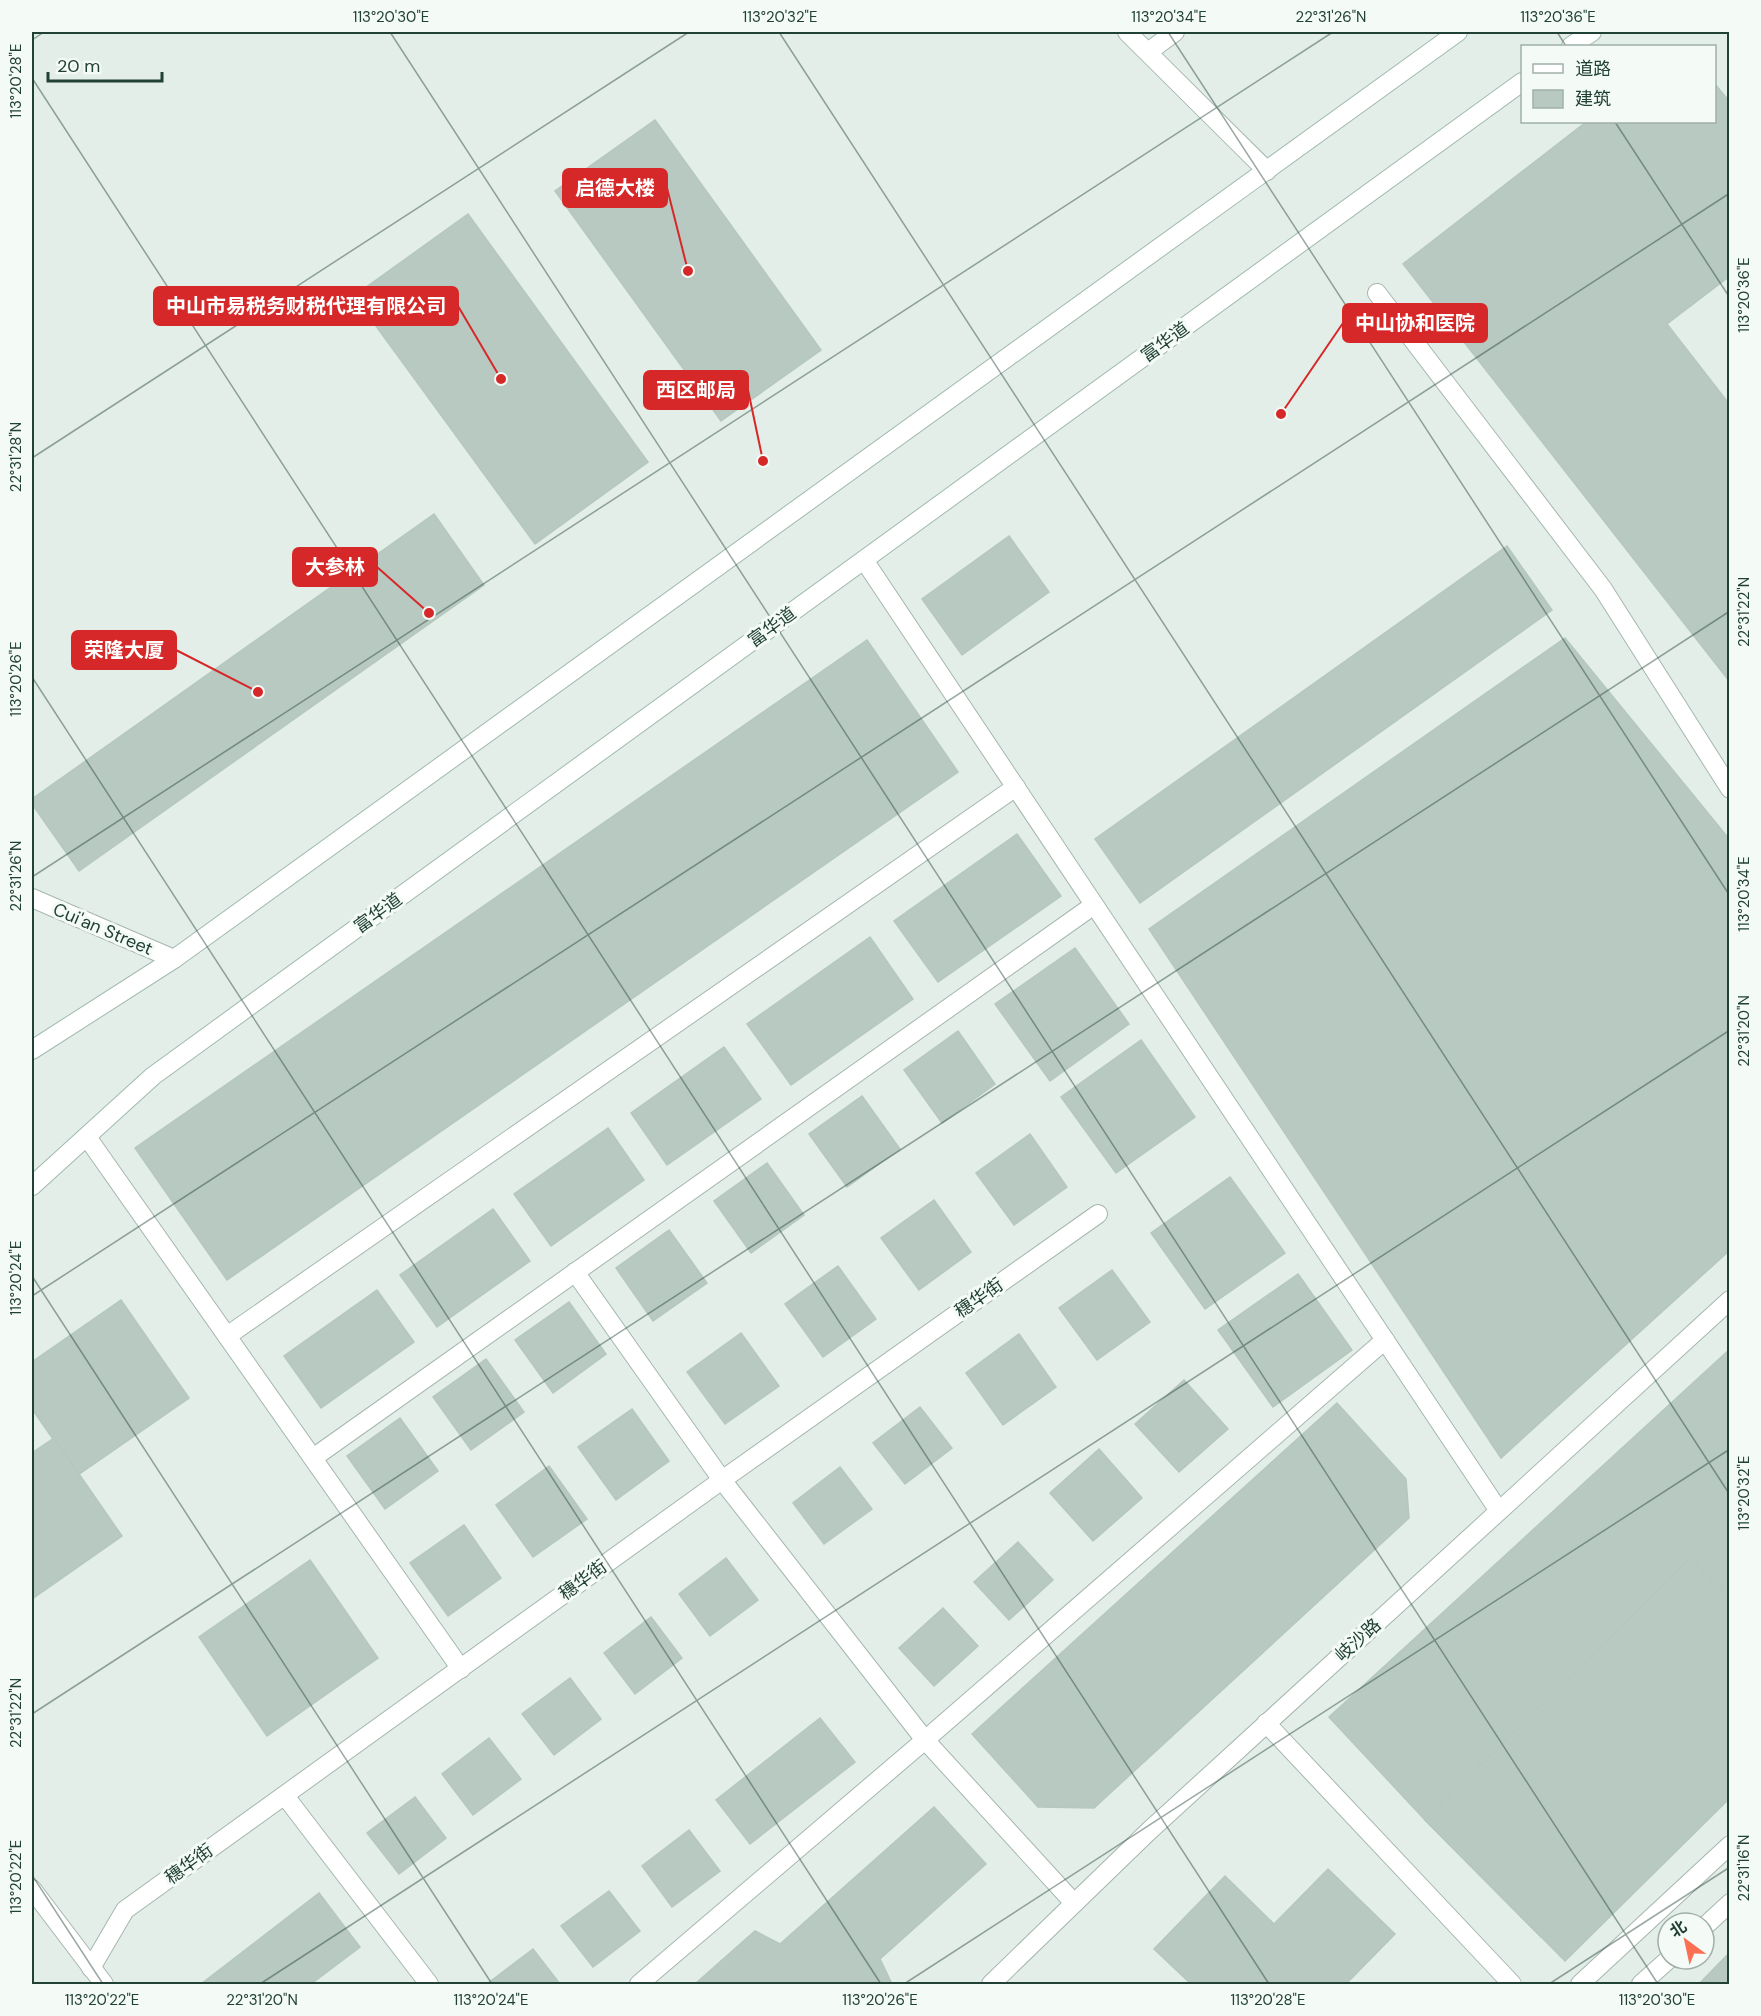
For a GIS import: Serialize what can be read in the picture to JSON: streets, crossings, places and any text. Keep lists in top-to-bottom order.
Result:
{
  "streets": {
    "street": [
      "富华道",
      "Cui'an Street",
      "穗华街",
      "岐沙路"
    ]
  },
  "places": [
    "启德大楼",
    "中山市易税务财税代理有限公司",
    "中山协和医院",
    "西区邮局",
    "大参林",
    "荣隆大厦"
  ],
  "legend": ["道路", "建筑"],
  "scale_bar": "20 m",
  "north": "top left",
  "coordinates": [
    "113°20'30\"E",
    "113°20'32\"E",
    "113°20'34\"E",
    "22°31'26\"N",
    "113°20'36\"E",
    "113°20'28\"E",
    "22°31'28\"N",
    "22°31'22\"N",
    "113°20'26\"E",
    "22°31'20\"N",
    "113°20'24\"E",
    "22°31'16\"N",
    "113°20'22\"E"
  ]
}
